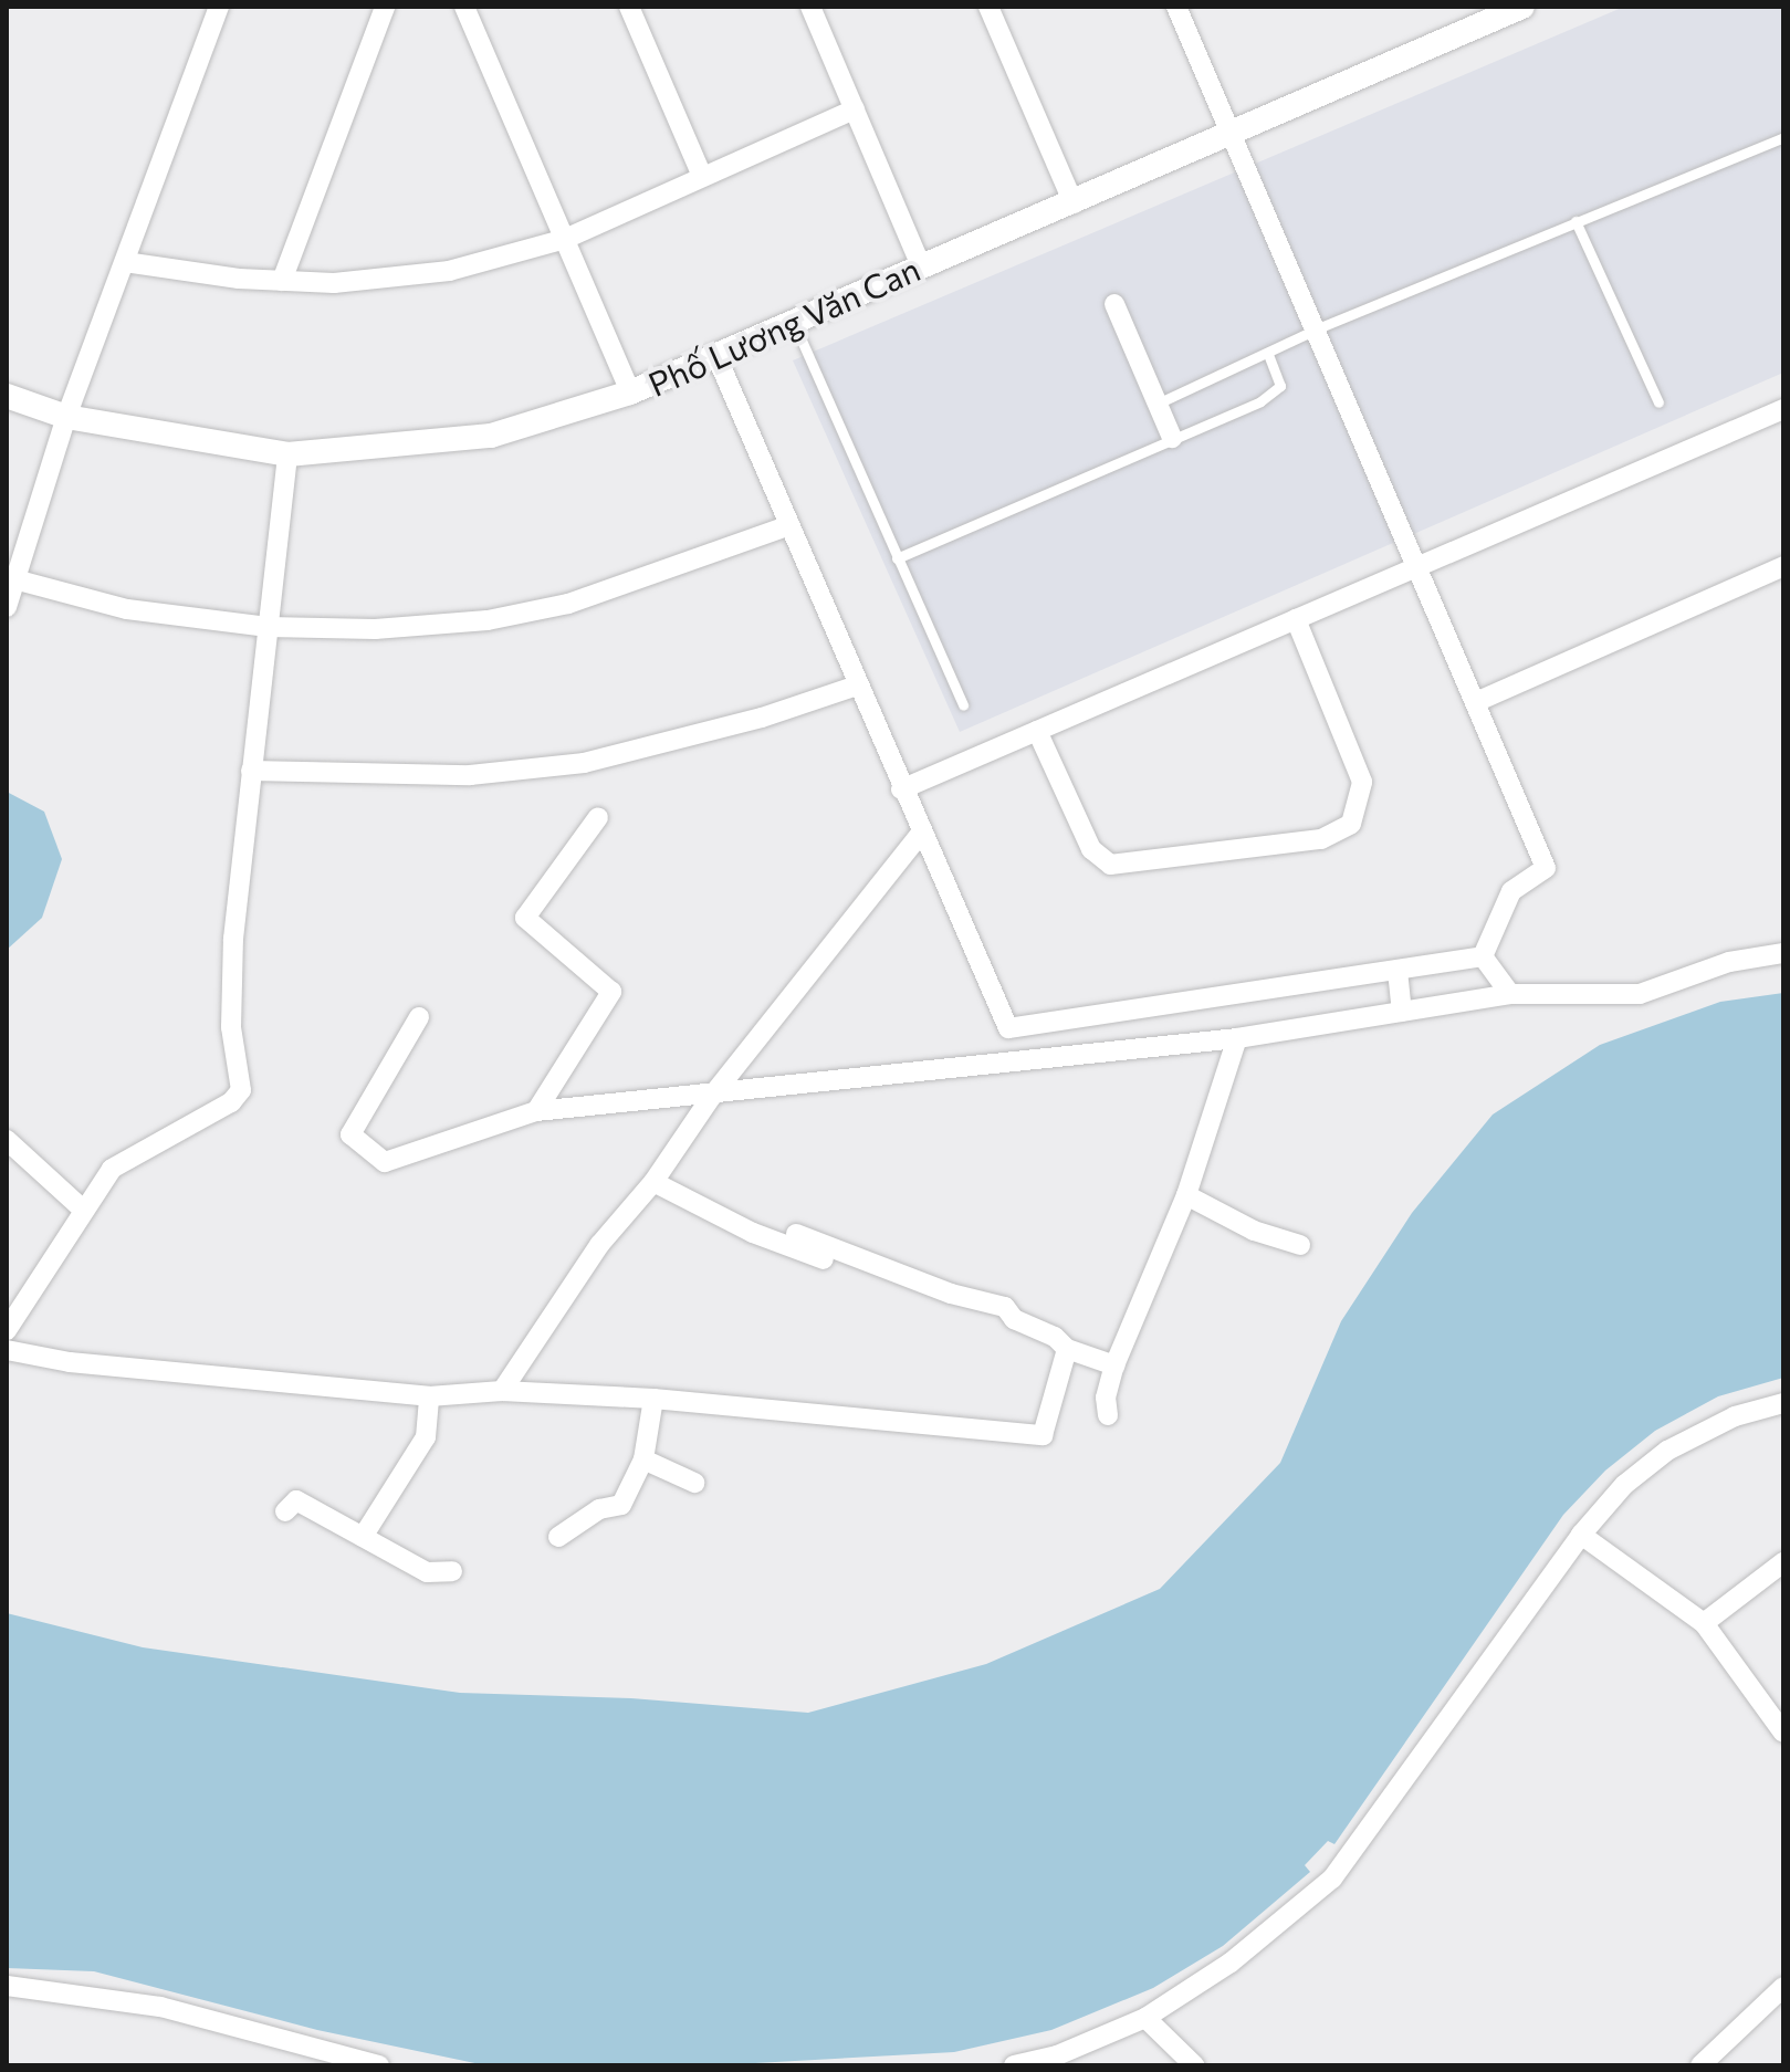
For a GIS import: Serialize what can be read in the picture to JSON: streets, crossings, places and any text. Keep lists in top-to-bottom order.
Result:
{
  "streets": {
    "street": ["Phố Lương Văn Can"]
  }
}
